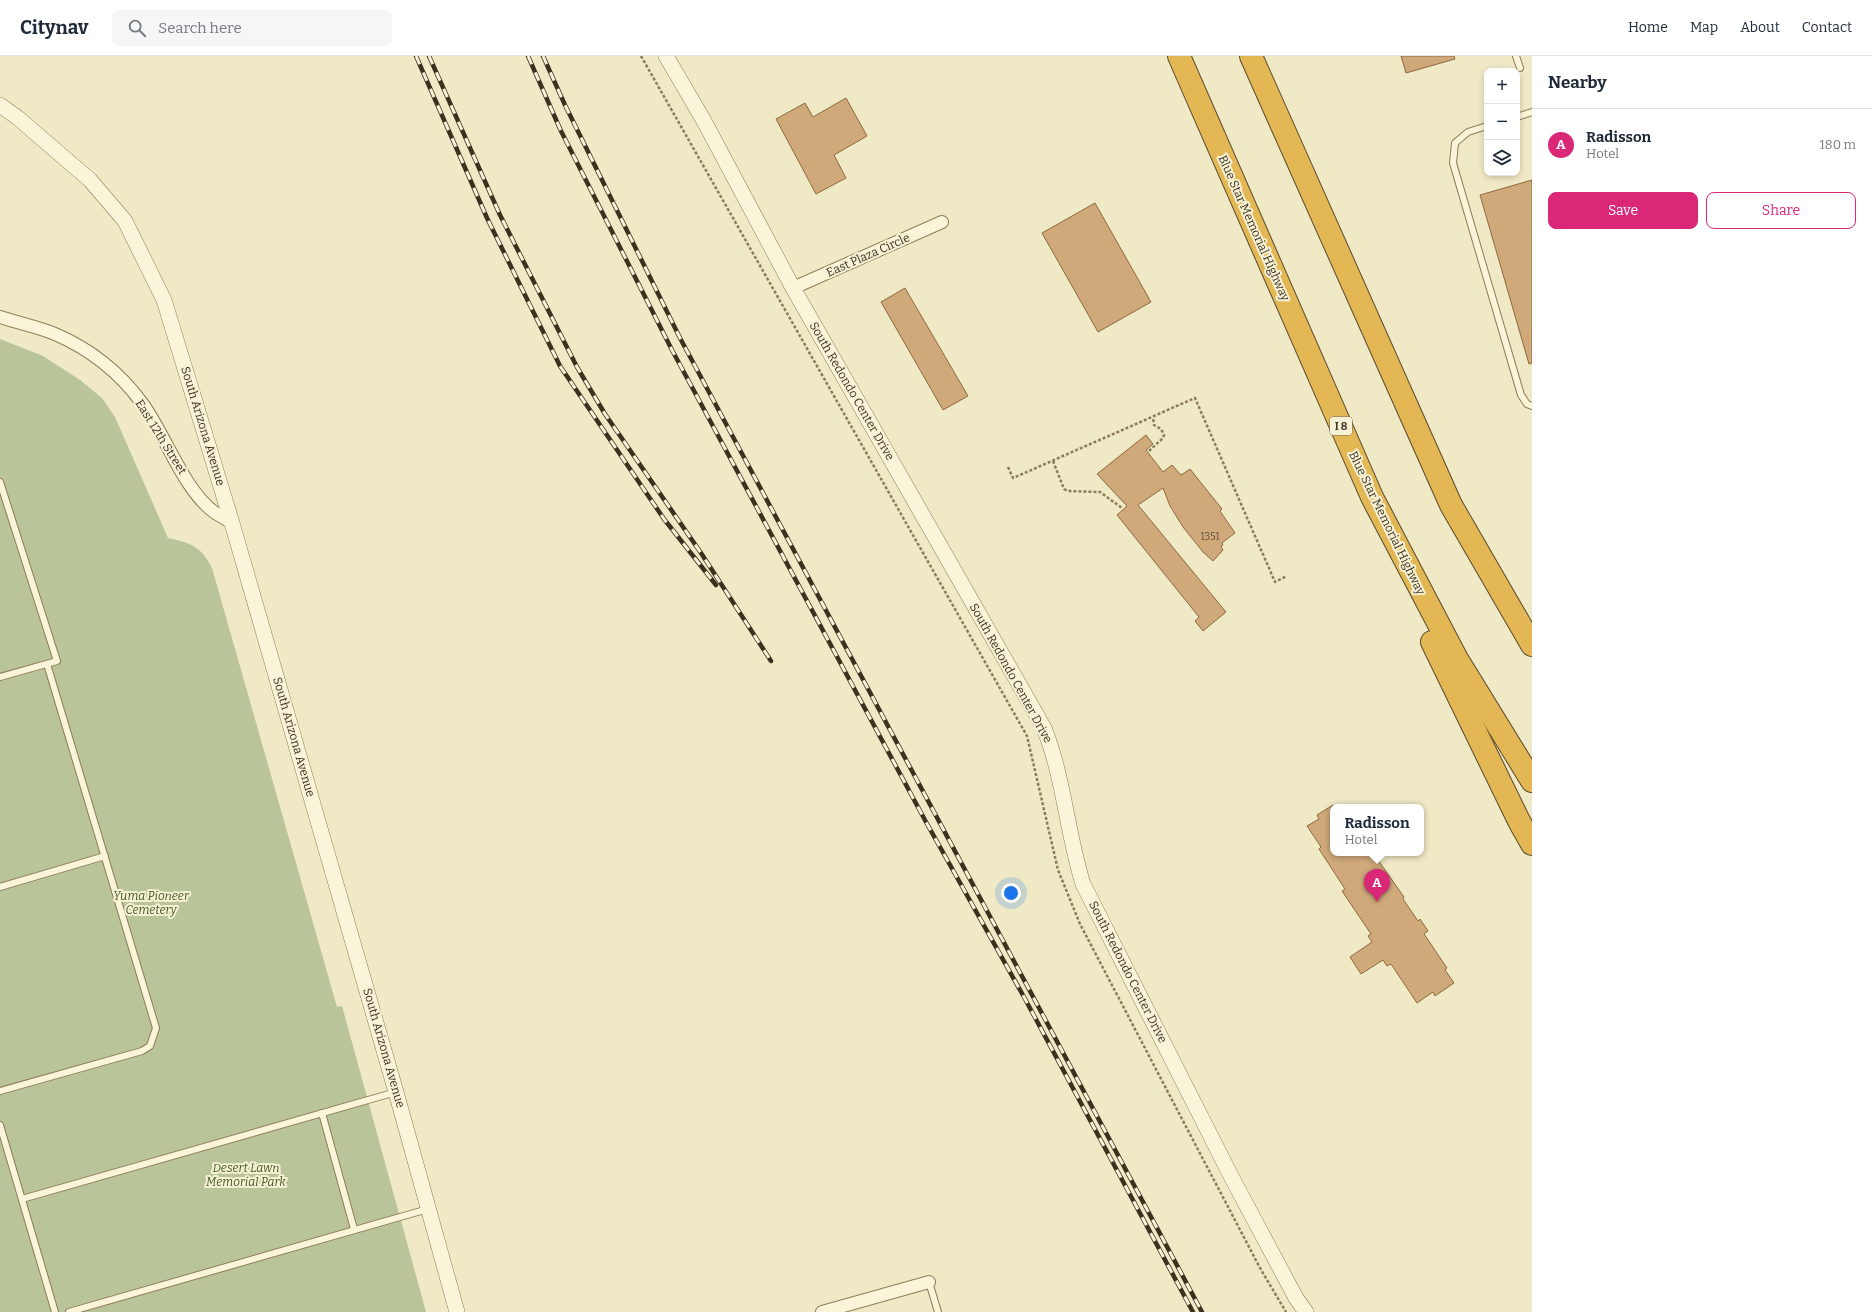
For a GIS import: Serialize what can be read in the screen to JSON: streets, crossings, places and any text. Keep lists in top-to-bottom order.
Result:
{
  "streets": {
    "highway": ["Blue Star Memorial Highway", "I 8"],
    "street": [
      "East Plaza Circle",
      "South Redondo Center Drive",
      "South Arizona Avenue",
      "East 12th Street"
    ]
  },
  "crossings": [
    ["East Plaza Circle", "South Redondo Center Drive"],
    ["South Arizona Avenue", "East 12th Street"]
  ],
  "parks": ["Yuma Pioneer Cemetery", "Desert Lawn Memorial Park"],
  "house_numbers": ["1351"],
  "page": {
    "header": "Citynav",
    "search": "Search here",
    "nav": [
      "Home",
      "Map",
      "About",
      "Contact"
    ],
    "heading": "Nearby",
    "map_buttons": ["+", "−"],
    "list": [
      {
        "mark": "A",
        "name": "Radisson",
        "note": "Hotel",
        "value": "180 m"
      }
    ],
    "buttons": ["Save", "Share"],
    "popup": ["Radisson", "Hotel"],
    "pins": "A"
  }
}
